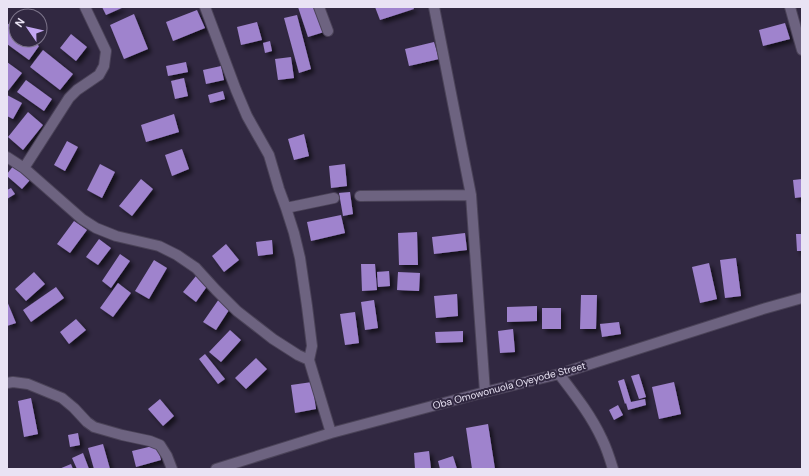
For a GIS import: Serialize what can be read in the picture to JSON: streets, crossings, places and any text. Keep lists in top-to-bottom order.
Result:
{
  "streets": {
    "street": ["Oba Omowonuola Oyeyode Street"]
  },
  "north": "top left"
}
